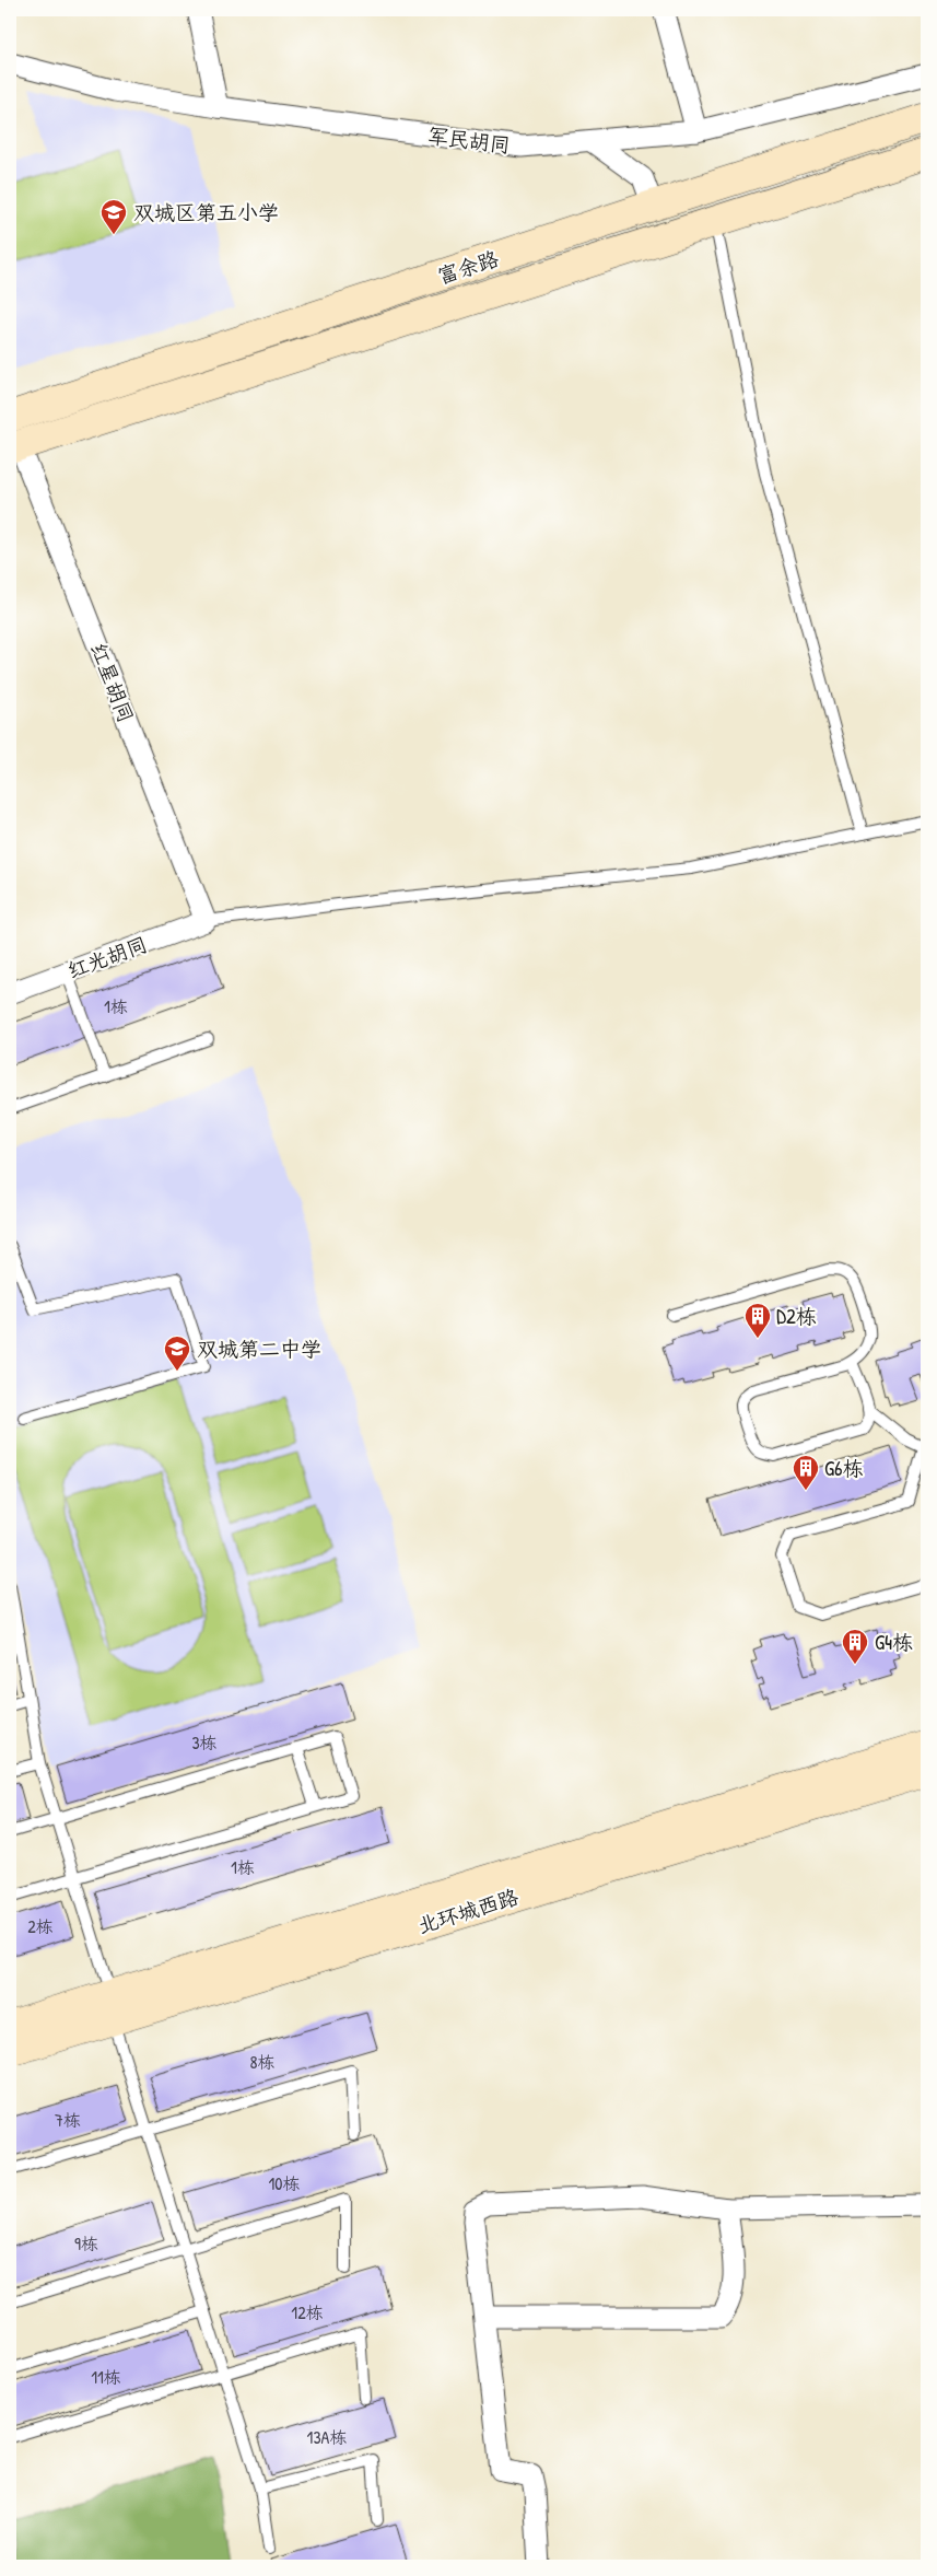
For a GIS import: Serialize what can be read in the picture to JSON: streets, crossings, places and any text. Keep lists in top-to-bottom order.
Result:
{
  "streets": {
    "main road": ["富余路", "北环城西路"],
    "street": ["军民胡同", "红星胡同", "红光胡同"]
  },
  "crossings": [
    ["富余路", "红星胡同"],
    ["红星胡同", "红光胡同"]
  ],
  "places": {
    "school or university": ["双城区第五小学", "双城第二中学"],
    "building": ["D2栋", "G6栋", "G4栋"]
  },
  "house_numbers": [
    "1栋",
    "3栋",
    "1栋",
    "2栋",
    "8栋",
    "7栋",
    "10栋",
    "9栋",
    "12栋",
    "11栋",
    "13A栋"
  ]
}
